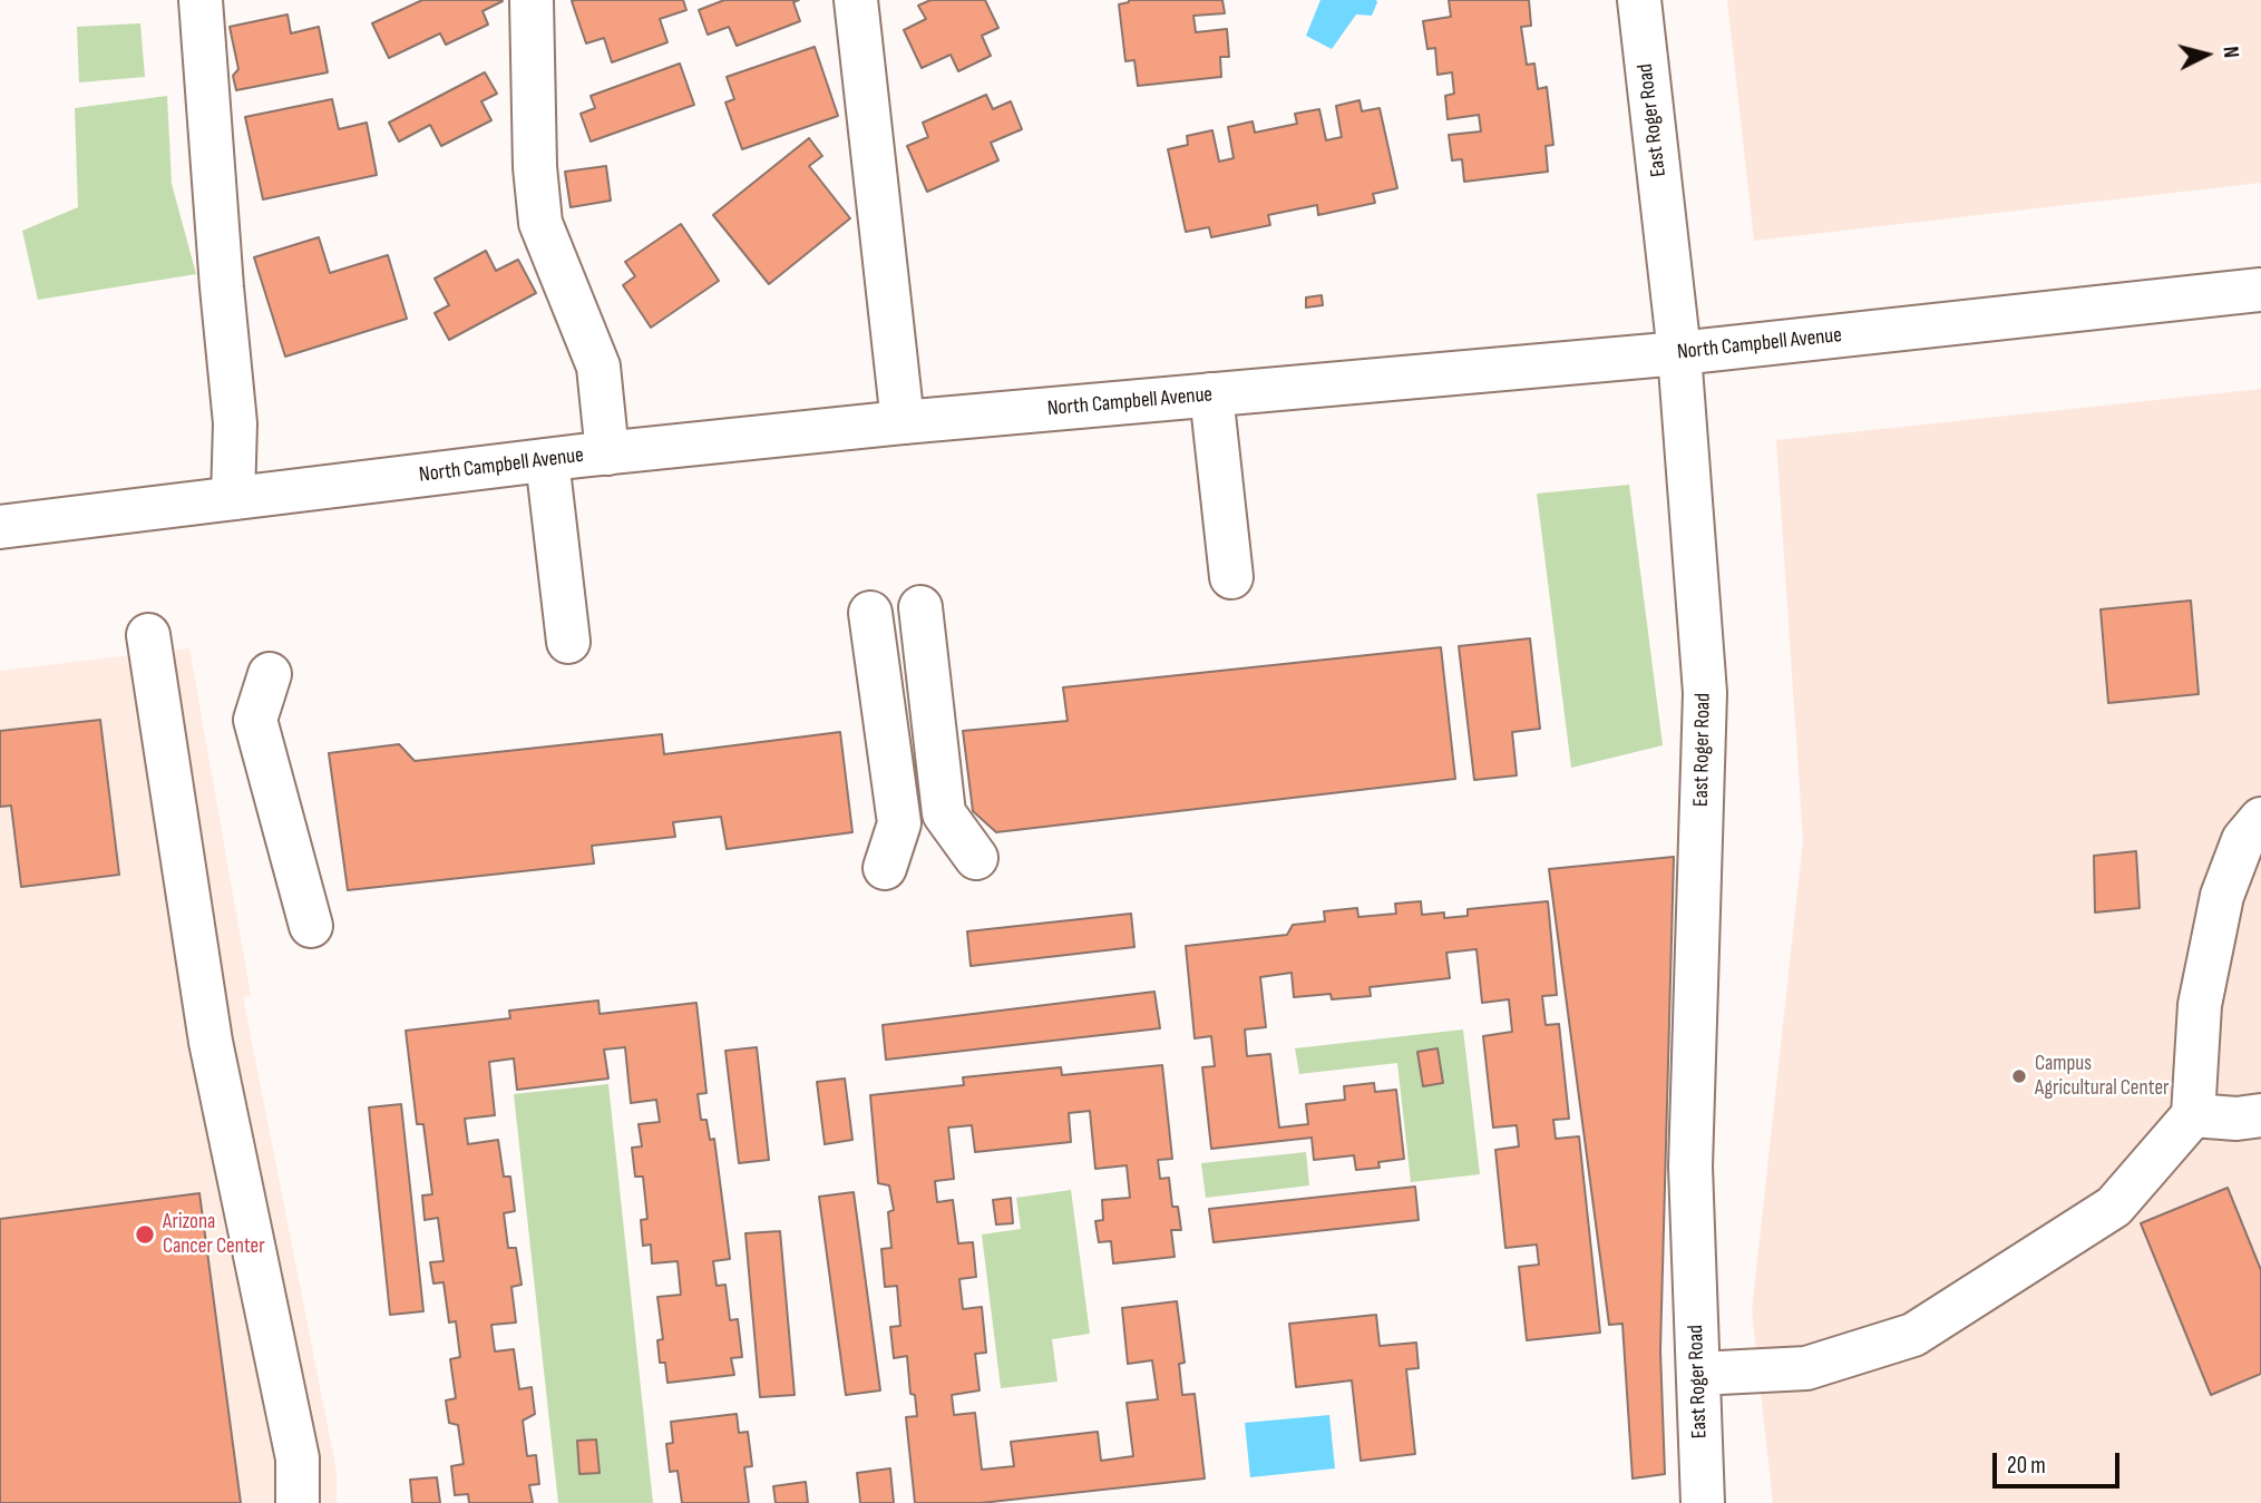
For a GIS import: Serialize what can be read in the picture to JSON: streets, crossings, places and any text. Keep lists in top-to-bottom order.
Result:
{
  "streets": {
    "main road": ["East Roger Road", "North Campbell Avenue"]
  },
  "crossings": [
    ["East Roger Road", "North Campbell Avenue"]
  ],
  "places": ["Campus Agricultural Center", "Arizona Cancer Center"],
  "scale_bar": "20 m",
  "north": "right"
}
